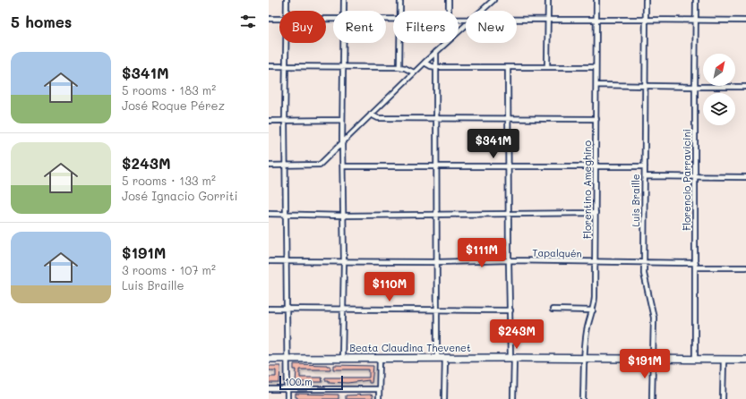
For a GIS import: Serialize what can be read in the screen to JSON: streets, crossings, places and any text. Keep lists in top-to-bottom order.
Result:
{
  "streets": {
    "main road": ["Beata Claudina Thevenet"],
    "street": [
      "Florencio Parravicini",
      "Florentino Ameghino",
      "Luis Braille",
      "Tapalquén"
    ]
  },
  "crossings": [
    ["Florencio Parravicini", "Tapalquén"],
    ["Florencio Parravicini", "Beata Claudina Thevenet"],
    ["Florentino Ameghino", "Tapalquén"],
    ["Florentino Ameghino", "Beata Claudina Thevenet"],
    ["Luis Braille", "Tapalquén"],
    ["Luis Braille", "Beata Claudina Thevenet"]
  ],
  "scale_bar": "100 m",
  "north": "top right",
  "page": {
    "heading": "5 homes",
    "chip": [
      "Buy",
      "Rent",
      "Filters",
      "New"
    ],
    "list": [
      {
        "name": "$341M",
        "note": "5 rooms · 183 m² · José Roque Pérez"
      },
      {
        "name": "$243M",
        "note": "5 rooms · 133 m² · José Ignacio Gorriti"
      },
      {
        "name": "$191M",
        "note": "3 rooms · 107 m² · Luis Braille"
      }
    ],
    "price": [
      "$341M",
      "$111M",
      "$110M",
      "$243M",
      "$191M"
    ],
    "scale": "100 m"
  }
}
